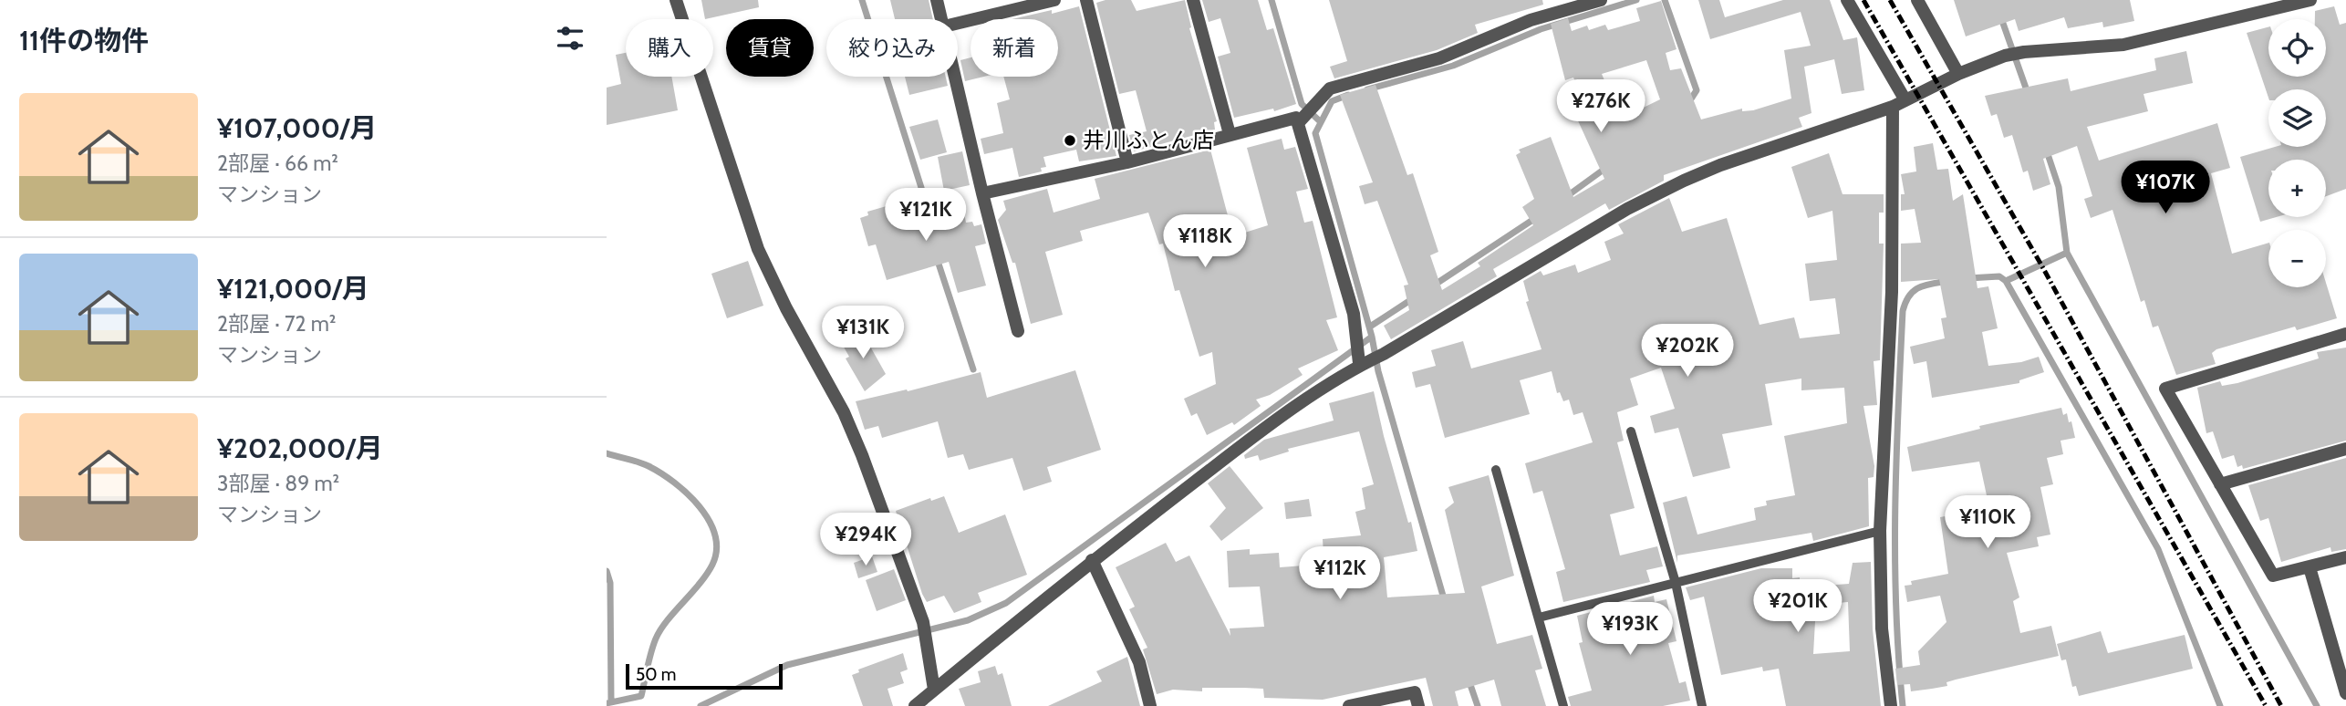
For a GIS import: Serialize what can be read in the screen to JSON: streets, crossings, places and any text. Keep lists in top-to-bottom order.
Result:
{
  "places": ["井川ふとん店"],
  "scale_bar": "50 m",
  "page": {
    "heading": "11件の物件",
    "map_buttons": ["+", "−"],
    "chip": [
      "購入",
      "賃貸",
      "絞り込み",
      "新着"
    ],
    "list": [
      {
        "name": "¥107,000/月",
        "note": "2部屋 · 66 m² · マンション"
      },
      {
        "name": "¥121,000/月",
        "note": "2部屋 · 72 m² · マンション"
      },
      {
        "name": "¥202,000/月",
        "note": "3部屋 · 89 m² · マンション"
      }
    ],
    "price": [
      "¥276K",
      "¥107K",
      "¥121K",
      "¥118K",
      "¥131K",
      "¥202K",
      "¥110K",
      "¥294K",
      "¥112K",
      "¥201K",
      "¥193K"
    ],
    "scale": "50 m"
  }
}
